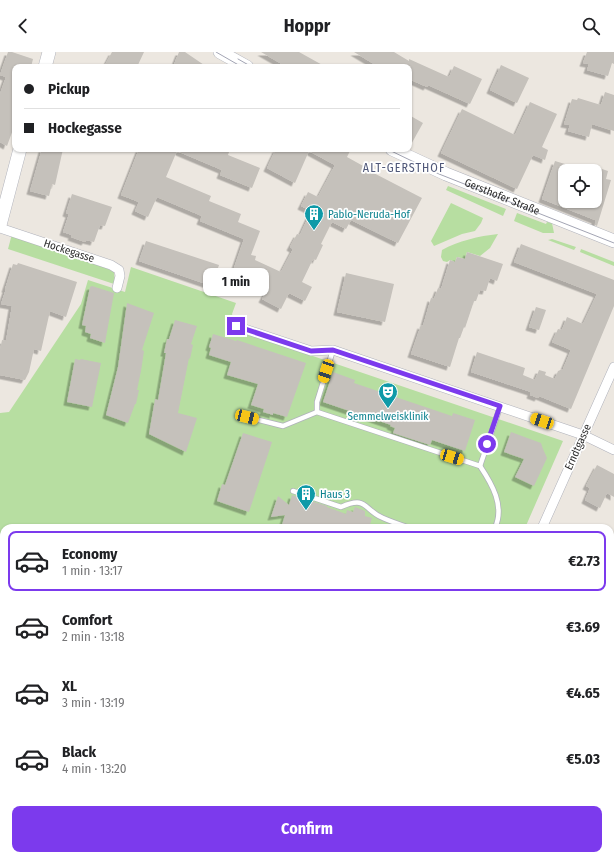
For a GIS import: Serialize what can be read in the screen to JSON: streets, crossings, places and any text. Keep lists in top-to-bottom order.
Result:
{
  "streets": {
    "street": ["Gersthofer Straße", "Hockegasse", "Erndtgasse"]
  },
  "districts": ["ALT-GERSTHOF"],
  "places": {
    "building": ["Pablo-Neruda-Hof", "Haus 3"],
    "theatre": ["Semmelweisklinik"]
  },
  "page": {
    "header": "Hoppr",
    "banner": ["Pickup", "Hockegasse"],
    "bubble": "1 min",
    "list": [
      {
        "name": "Economy",
        "note": "1 min · 13:17",
        "value": "€2.73"
      },
      {
        "name": "Comfort",
        "note": "2 min · 13:18",
        "value": "€3.69"
      },
      {
        "name": "XL",
        "note": "3 min · 13:19",
        "value": "€4.65"
      },
      {
        "name": "Black",
        "note": "4 min · 13:20",
        "value": "€5.03"
      }
    ],
    "buttons": "Confirm"
  }
}
